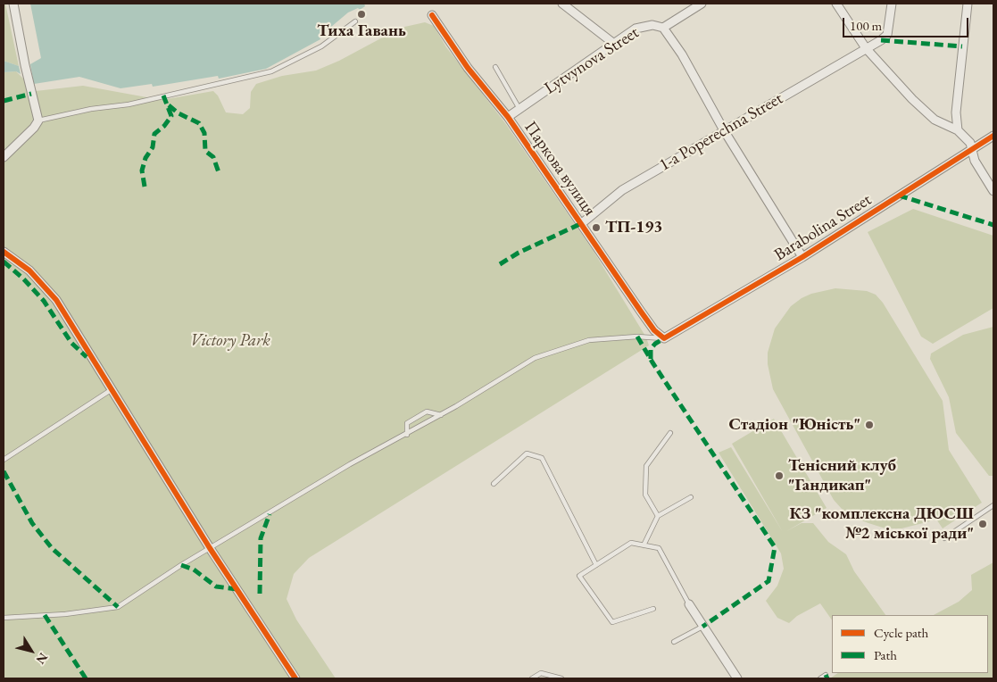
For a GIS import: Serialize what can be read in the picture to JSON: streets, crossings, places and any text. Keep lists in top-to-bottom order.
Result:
{
  "streets": {
    "street": [
      "Lytvynova Street",
      "1-a Poperechna Street",
      "Паркова вулиця",
      "Barabolina Street"
    ]
  },
  "crossings": [
    ["Lytvynova Street", "Паркова вулиця"],
    ["1-a Poperechna Street", "Паркова вулиця"],
    ["Паркова вулиця", "Barabolina Street"]
  ],
  "parks": ["Victory Park"],
  "places": [
    "Тиха Гавань",
    "ТП-193",
    "Стадіон \"Юність\"",
    "Тенісний клуб \"Гандикап\"",
    "КЗ \"комплексна ДЮСШ №2 міської ради\""
  ],
  "legend": ["Cycle path", "Path"],
  "scale_bar": "100 m",
  "north": "bottom right"
}
